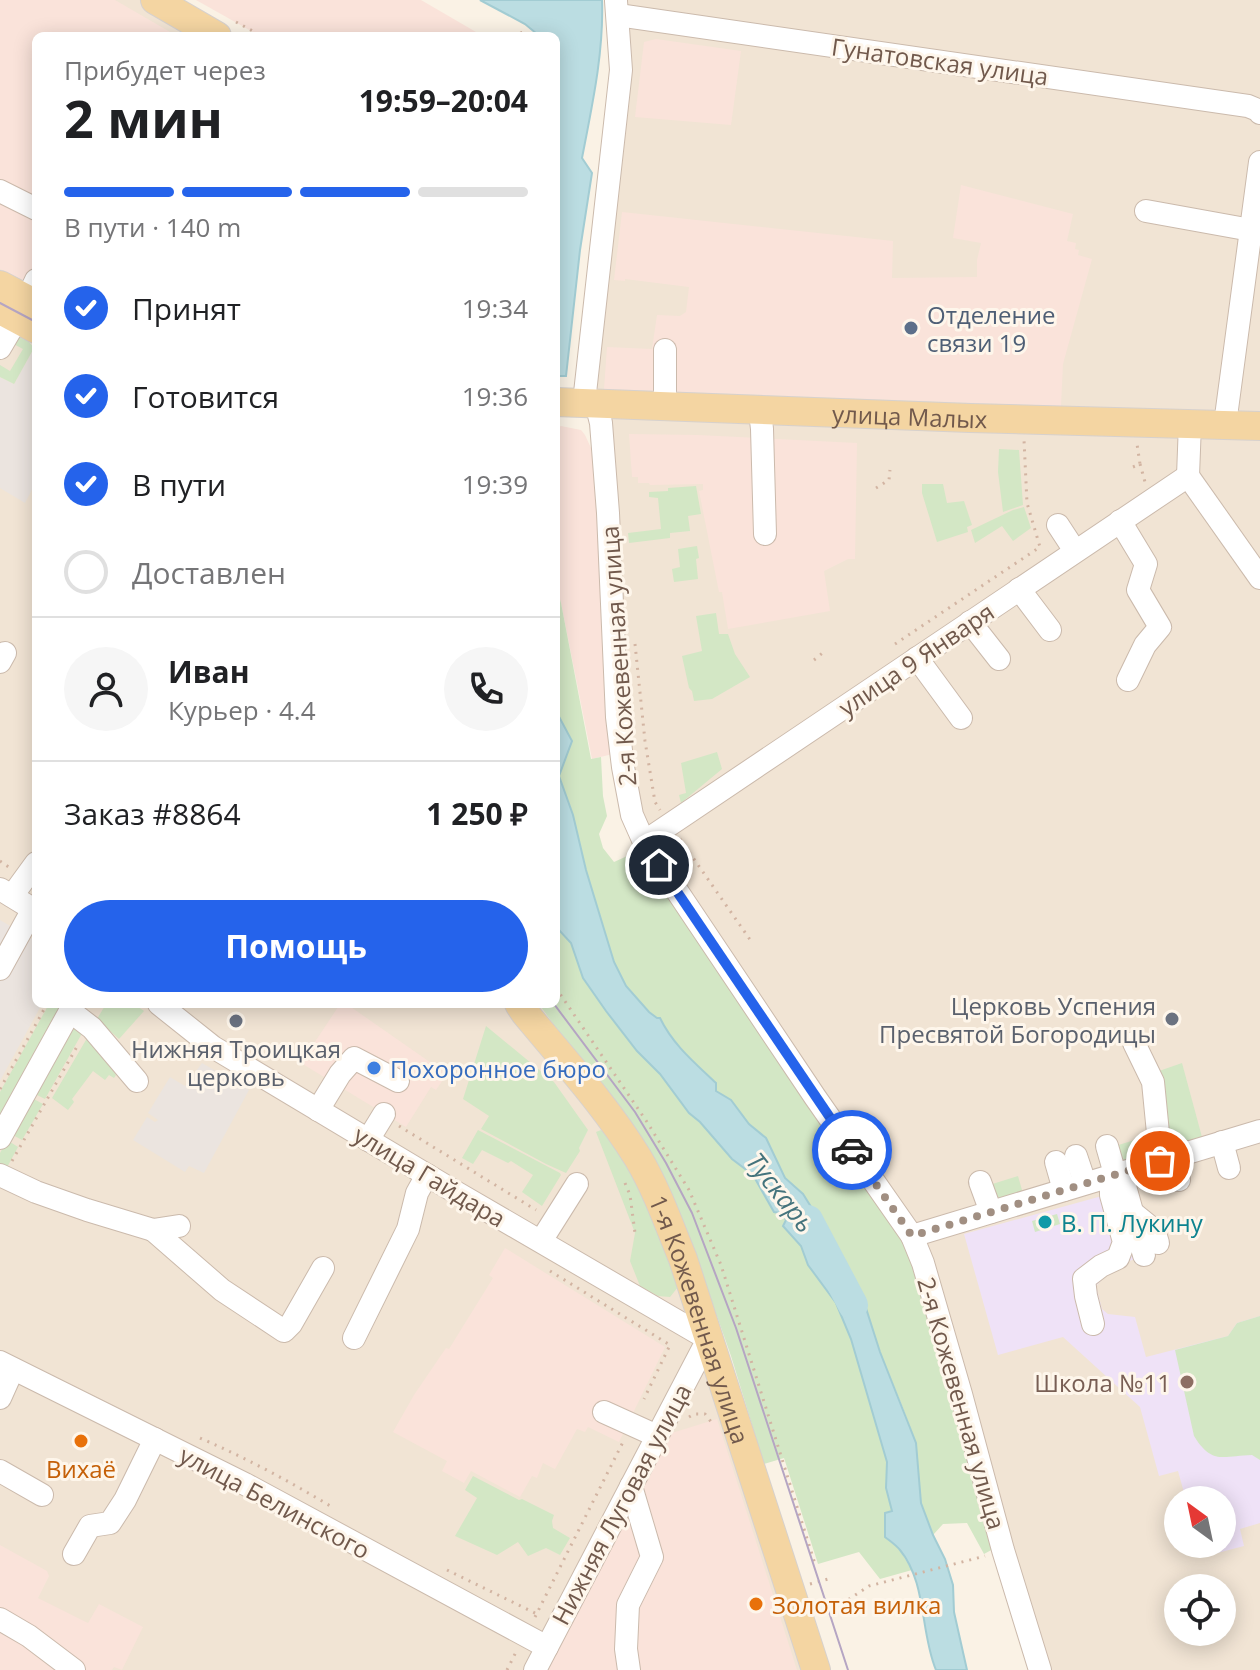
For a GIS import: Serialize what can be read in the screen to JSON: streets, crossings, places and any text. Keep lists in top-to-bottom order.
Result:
{
  "streets": {
    "main road": ["улица Малых", "1-я Кожевенная улица"],
    "street": [
      "Гунатовская улица",
      "2-я Кожевенная улица",
      "улица 9 Января",
      "улица Гайдара",
      "улица Белинского",
      "Нижняя Луговая улица"
    ]
  },
  "crossings": [
    ["Гунатовская улица", "2-я Кожевенная улица"],
    ["улица Малых", "2-я Кожевенная улица"],
    ["2-я Кожевенная улица", "улица 9 Января"],
    ["улица Гайдара", "1-я Кожевенная улица"],
    ["улица Гайдара", "Нижняя Луговая улица"],
    ["1-я Кожевенная улица", "Нижняя Луговая улица"],
    ["улица Белинского", "Нижняя Луговая улица"]
  ],
  "water": ["Тускарь"],
  "places": [
    "Отделение связи 19",
    "Церковь Успения Пресвятой Богородицы",
    "Нижняя Троицкая церковь",
    "Похоронное бюро",
    "В. П. Лукину",
    "Школа №11",
    "Вихаё",
    "Золотая вилка"
  ],
  "north": "top left",
  "page": {
    "heading": ["2 мин", "Прибудет через", "19:59–20:04"],
    "panel": [
      "Иван",
      "Курьер · 4.4",
      "Заказ #8864",
      "1 250 ₽"
    ],
    "bar": "В пути · 140 m",
    "list": [
      ["Принят", "19:34"],
      ["Готовится", "19:36"],
      ["В пути", "19:39"],
      "Доставлен"
    ],
    "buttons": "Помощь"
  }
}
